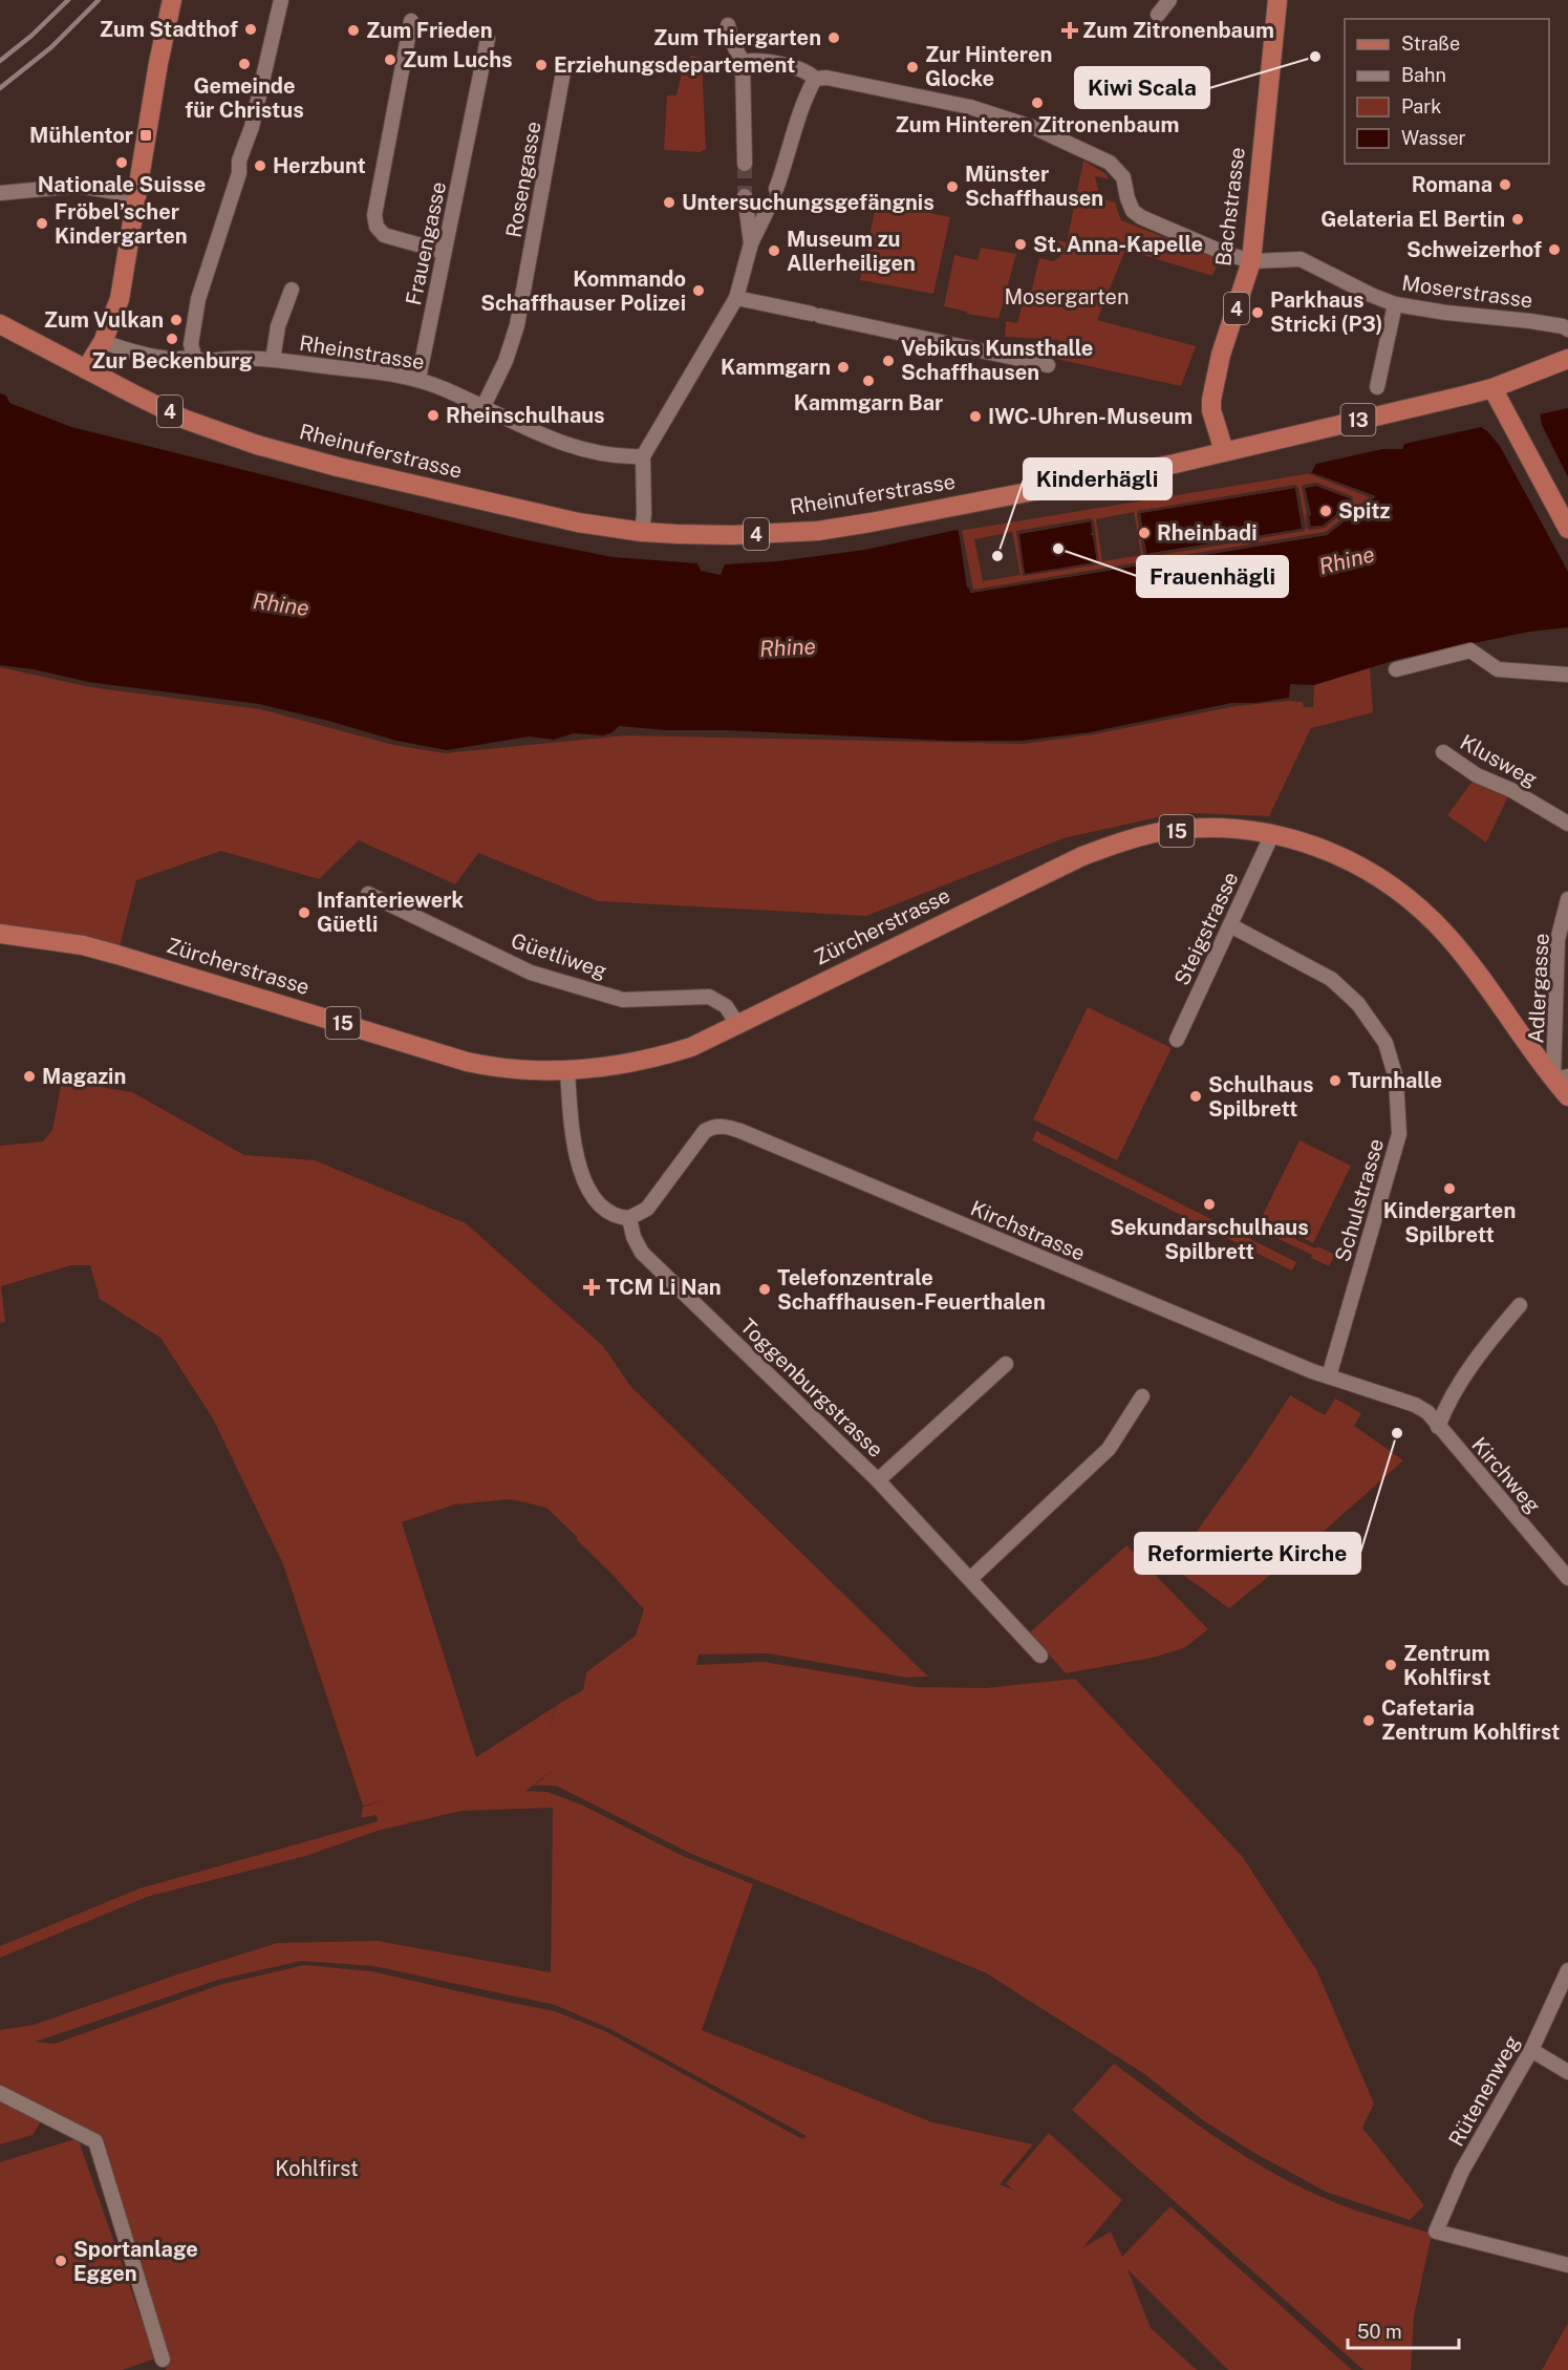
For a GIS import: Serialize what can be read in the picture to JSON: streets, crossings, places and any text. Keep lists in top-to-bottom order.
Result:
{
  "streets": {
    "main road": [
      "Bachstrasse",
      "4",
      "13",
      "Rheinuferstrasse",
      "15",
      "Zürcherstrasse"
    ],
    "street": [
      "Rosengasse",
      "Frauengasse",
      "Moserstrasse",
      "Rheinstrasse",
      "Klusweg",
      "Steigstrasse",
      "Güetliweg",
      "Adlergasse",
      "Schulstrasse",
      "Kirchstrasse",
      "Toggenburgstrasse",
      "Kirchweg",
      "Rütenenweg"
    ]
  },
  "crossings": [
    ["Rosengasse", "Rheinstrasse"],
    ["Bachstrasse", "Moserstrasse"],
    ["Bachstrasse", "Rheinuferstrasse"],
    ["Frauengasse", "Rheinstrasse"],
    ["4", "Rheinuferstrasse"],
    ["Zürcherstrasse", "Steigstrasse"],
    ["Zürcherstrasse", "Güetliweg"],
    ["Zürcherstrasse", "Adlergasse"],
    ["Steigstrasse", "Schulstrasse"],
    ["Schulstrasse", "Kirchstrasse"],
    ["Kirchstrasse", "Toggenburgstrasse"],
    ["Kirchstrasse", "Kirchweg"]
  ],
  "water": ["Rhine"],
  "parks": ["Mosergarten", "Kohlfirst"],
  "places": {
    "other": [
      "Zum Stadthof",
      "Zum Frieden",
      "Zum Thiergarten",
      "Kiwi Scala",
      "Zum Luchs",
      "Gemeinde für Christus",
      "Erziehungsdepartement",
      "Zur Hinteren Glocke",
      "Zum Hinteren Zitronenbaum",
      "Nationale Suisse",
      "Herzbunt",
      "Romana",
      "Münster Schaffhausen",
      "Untersuchungsgefängnis",
      "Gelateria El Bertin",
      "Fröbel’scher Kindergarten",
      "St. Anna-Kapelle",
      "Schweizerhof",
      "Museum zu Allerheiligen",
      "Kommando Schaffhauser Polizei",
      "Parkhaus Stricki (P3)",
      "Zum Vulkan",
      "Zur Beckenburg",
      "Vebikus Kunsthalle Schaffhausen",
      "Kammgarn",
      "Kammgarn Bar",
      "Rheinschulhaus",
      "IWC-Uhren-Museum",
      "Spitz",
      "Rheinbadi",
      "Frauenhägli",
      "Kinderhägli",
      "Infanteriewerk Güetli",
      "Magazin",
      "Turnhalle",
      "Schulhaus Spilbrett",
      "Kindergarten Spilbrett",
      "Sekundarschulhaus Spilbrett",
      "Telefonzentrale Schaffhausen-Feuerthalen",
      "Reformierte Kirche",
      "Zentrum Kohlfirst",
      "Cafetaria Zentrum Kohlfirst",
      "Sportanlage Eggen"
    ],
    "health": ["Zum Zitronenbaum", "TCM Li Nan"],
    "transit": ["Mühlentor"]
  },
  "legend": [
    "Straße",
    "Bahn",
    "Park",
    "Wasser"
  ],
  "scale_bar": "50 m"
}
